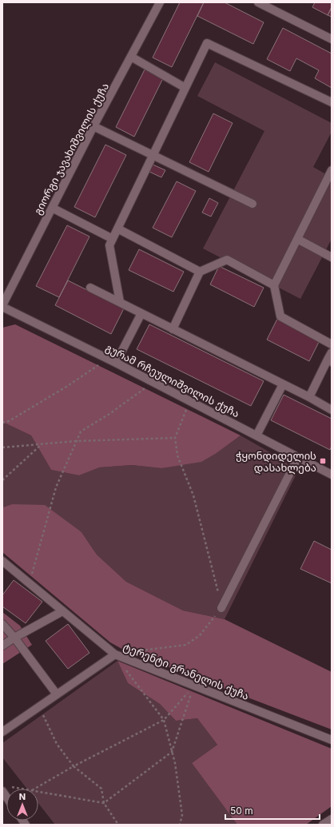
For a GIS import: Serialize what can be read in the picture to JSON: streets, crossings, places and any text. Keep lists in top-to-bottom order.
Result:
{
  "streets": {
    "street": ["გიორგი ჯავახიშვილის ქუჩა", "გურამ რჩეულიშვილის ქუჩა", "ტერენტი გრანელის ქუჩა"]
  },
  "crossings": [
    ["გიორგი ჯავახიშვილის ქუჩა", "გურამ რჩეულიშვილის ქუჩა"]
  ],
  "places": {
    "transit": ["ჭყონდიდელის დასახლება"]
  },
  "scale_bar": "50 m",
  "north": "top"
}
